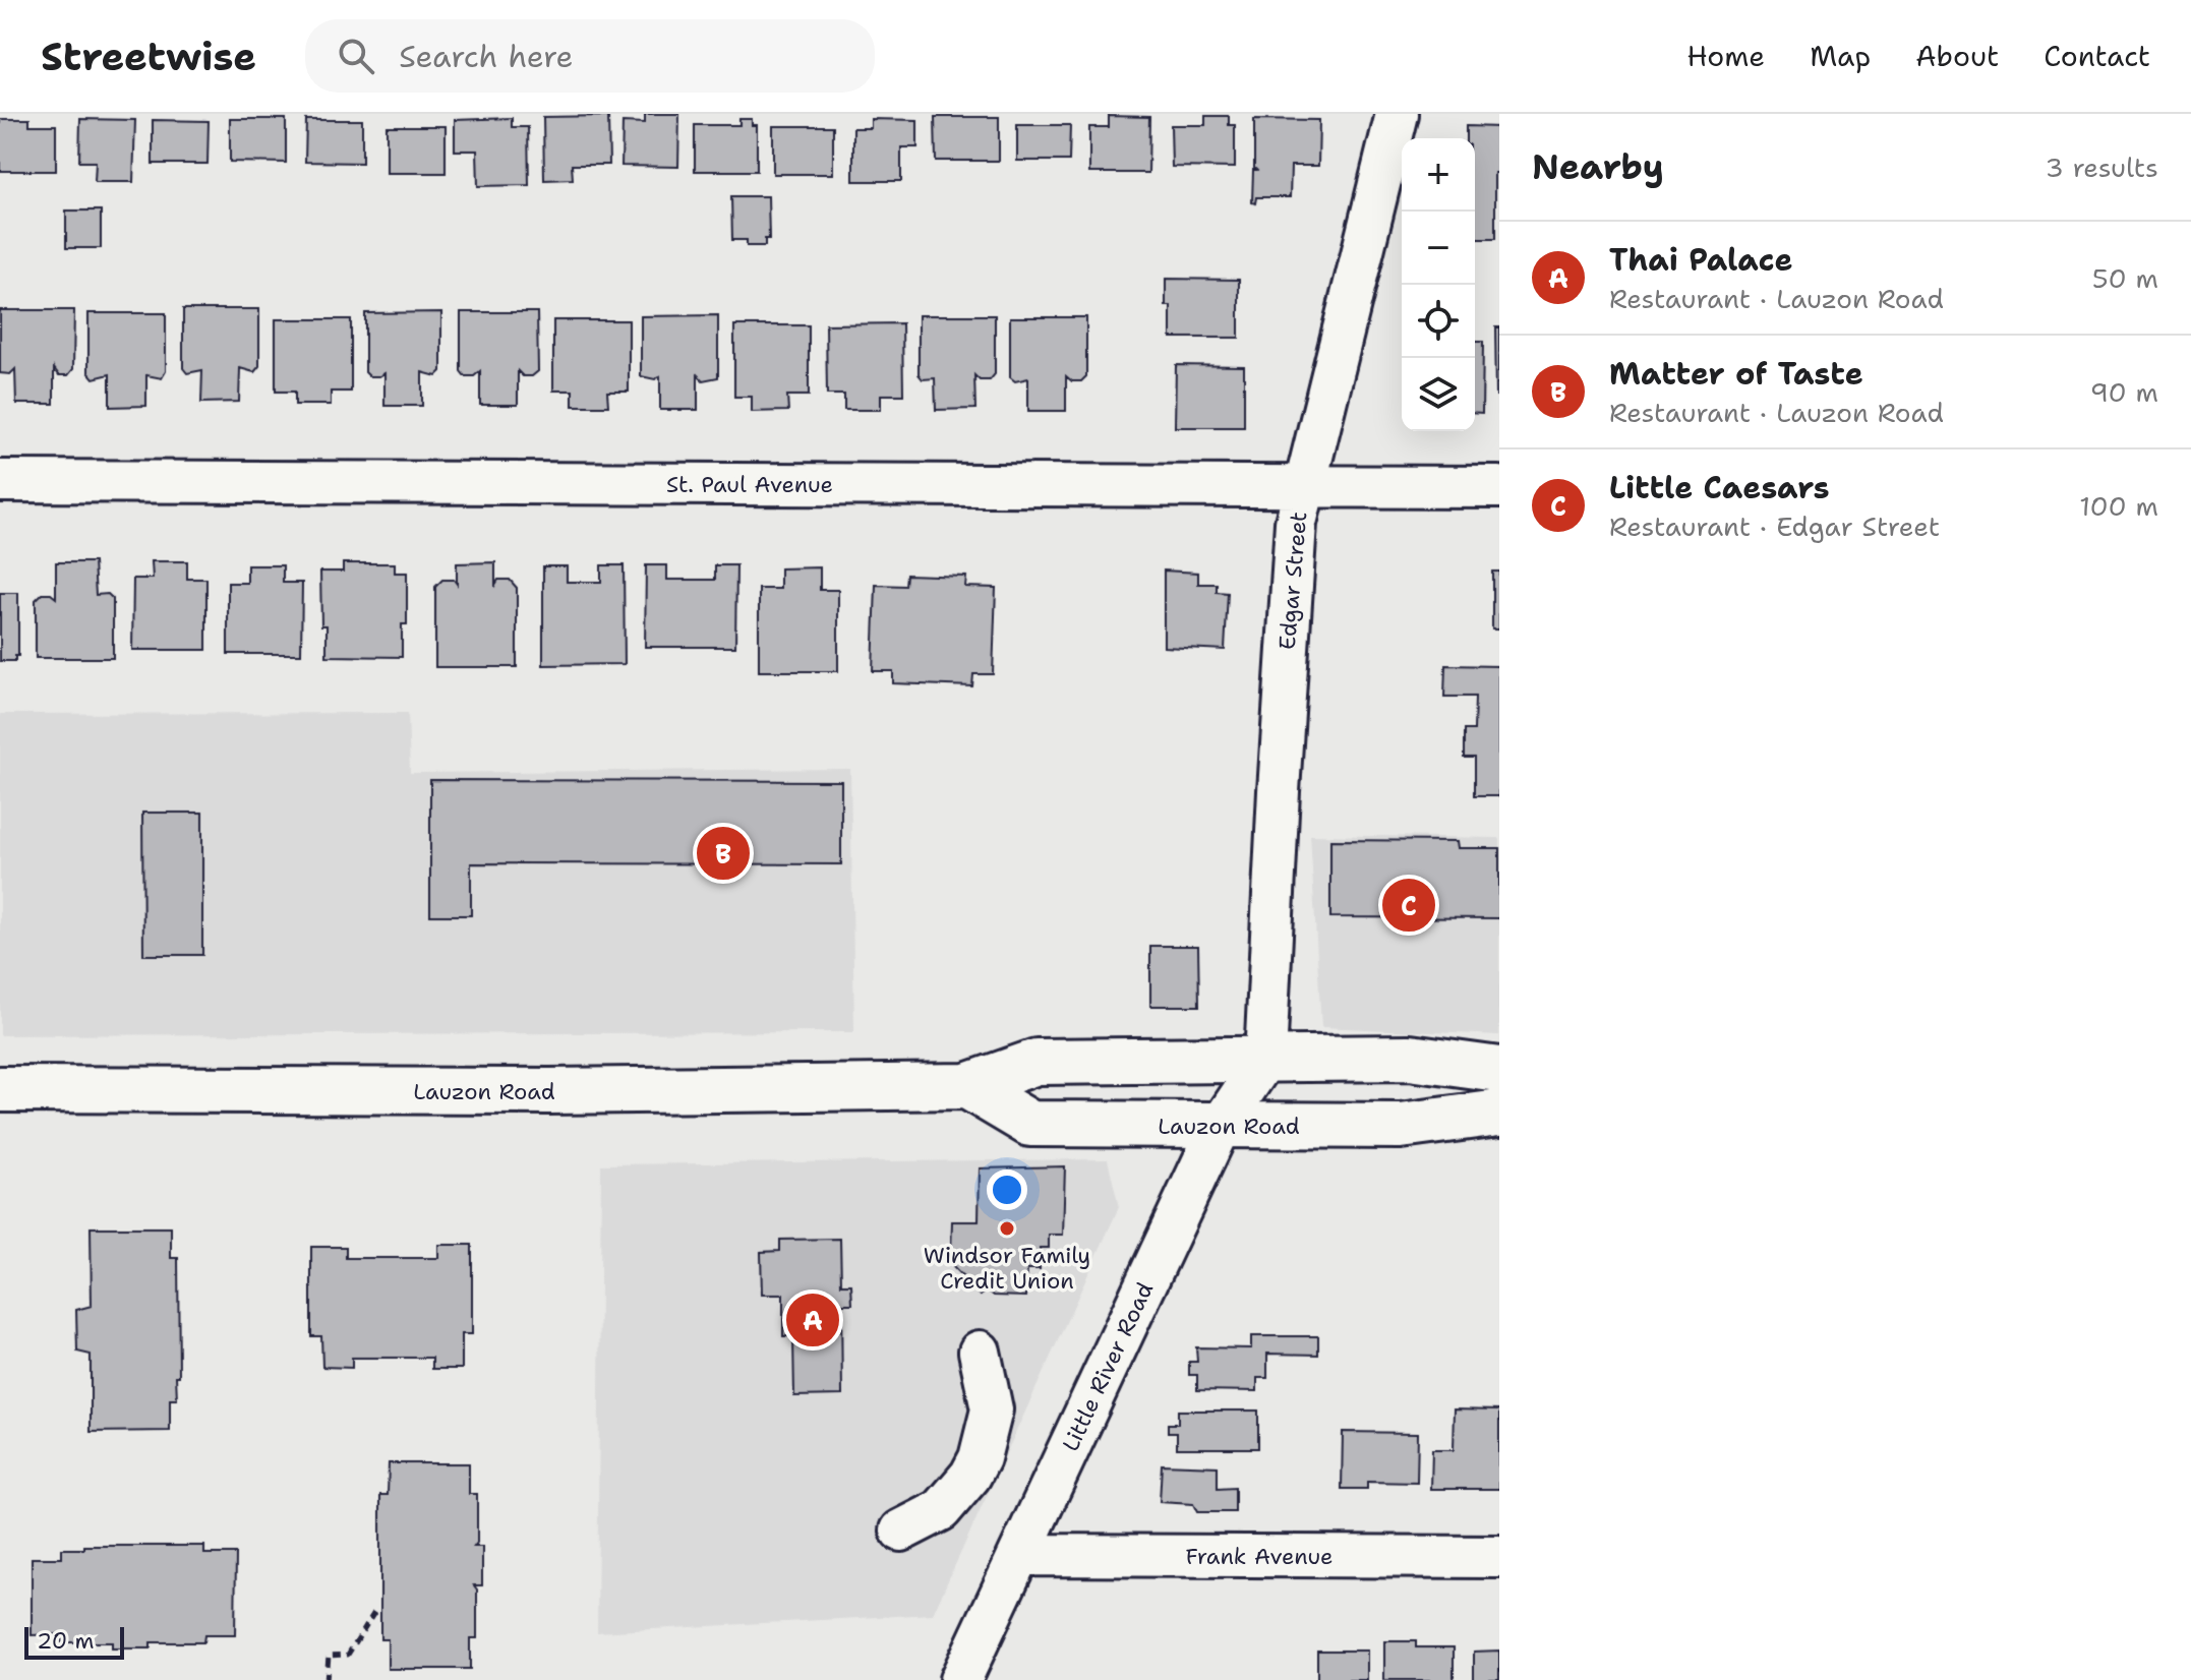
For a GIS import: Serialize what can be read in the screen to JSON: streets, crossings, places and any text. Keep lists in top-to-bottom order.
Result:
{
  "streets": {
    "main road": ["Lauzon Road"],
    "street": [
      "St. Paul Avenue",
      "Edgar Street",
      "Little River Road",
      "Frank Avenue"
    ]
  },
  "crossings": [
    ["St. Paul Avenue", "Edgar Street"],
    ["Edgar Street", "Lauzon Road"],
    ["Edgar Street", "Little River Road"],
    ["Lauzon Road", "Little River Road"],
    ["Little River Road", "Frank Avenue"]
  ],
  "places": ["Windsor Family Credit Union"],
  "scale_bar": "20 m",
  "page": {
    "header": "Streetwise",
    "search": "Search here",
    "nav": [
      "Home",
      "Map",
      "About",
      "Contact"
    ],
    "heading": ["Nearby", "3 results"],
    "map_buttons": ["+", "−"],
    "list": [
      {
        "mark": "A",
        "name": "Thai Palace",
        "note": "Restaurant · Lauzon Road",
        "value": "50 m"
      },
      {
        "mark": "B",
        "name": "Matter of Taste",
        "note": "Restaurant · Lauzon Road",
        "value": "90 m"
      },
      {
        "mark": "C",
        "name": "Little Caesars",
        "note": "Restaurant · Edgar Street",
        "value": "100 m"
      }
    ],
    "pins": ["B", "C", "A"],
    "scale": "20 m"
  }
}
